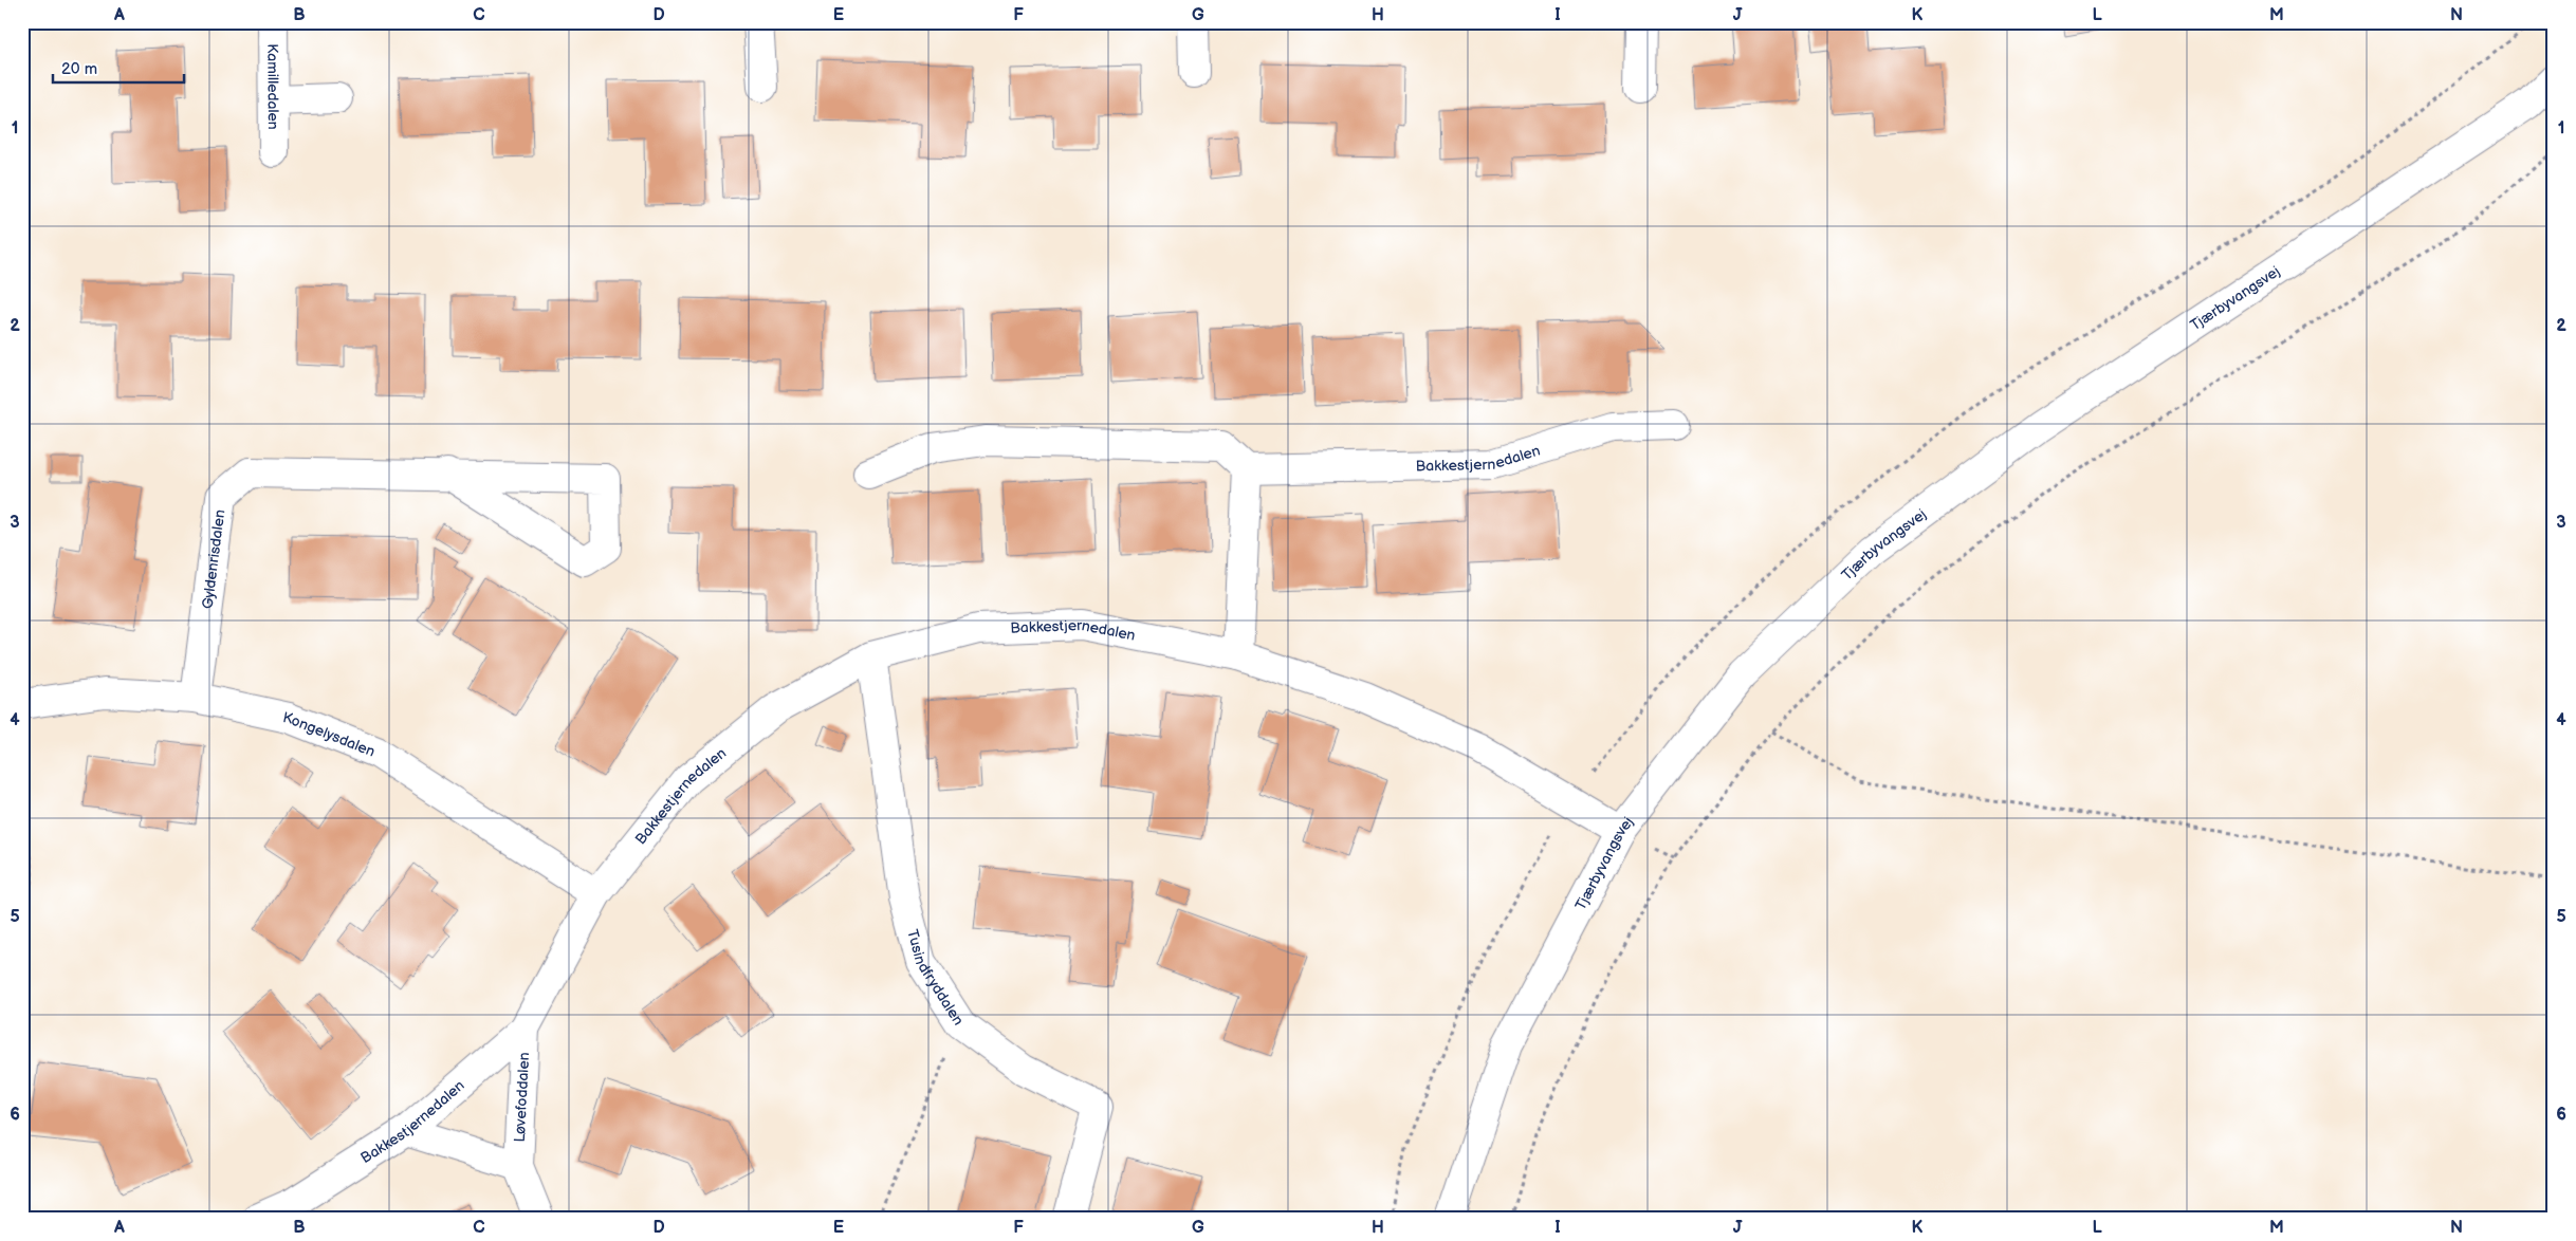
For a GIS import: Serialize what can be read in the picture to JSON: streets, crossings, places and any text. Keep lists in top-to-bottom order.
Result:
{
  "streets": {
    "street": [
      "Kamilledalen",
      "Tjærbyvangsvej",
      "Bakkestjernedalen",
      "Gyldenrisdalen",
      "Kongelysdalen",
      "Tusindfryddalen",
      "Løvefoddalen"
    ]
  },
  "crossings": [
    ["Tjærbyvangsvej", "Bakkestjernedalen"],
    ["Bakkestjernedalen", "Kongelysdalen"],
    ["Bakkestjernedalen", "Tusindfryddalen"],
    ["Bakkestjernedalen", "Løvefoddalen"],
    ["Gyldenrisdalen", "Kongelysdalen"]
  ],
  "scale_bar": "20 m",
  "grid": {
    "columns": [
      "A",
      "B",
      "C",
      "D",
      "E",
      "F",
      "G",
      "H",
      "I",
      "J",
      "K",
      "L",
      "M",
      "N"
    ],
    "rows": [
      "1",
      "2",
      "3",
      "4",
      "5",
      "6"
    ]
  }
}
